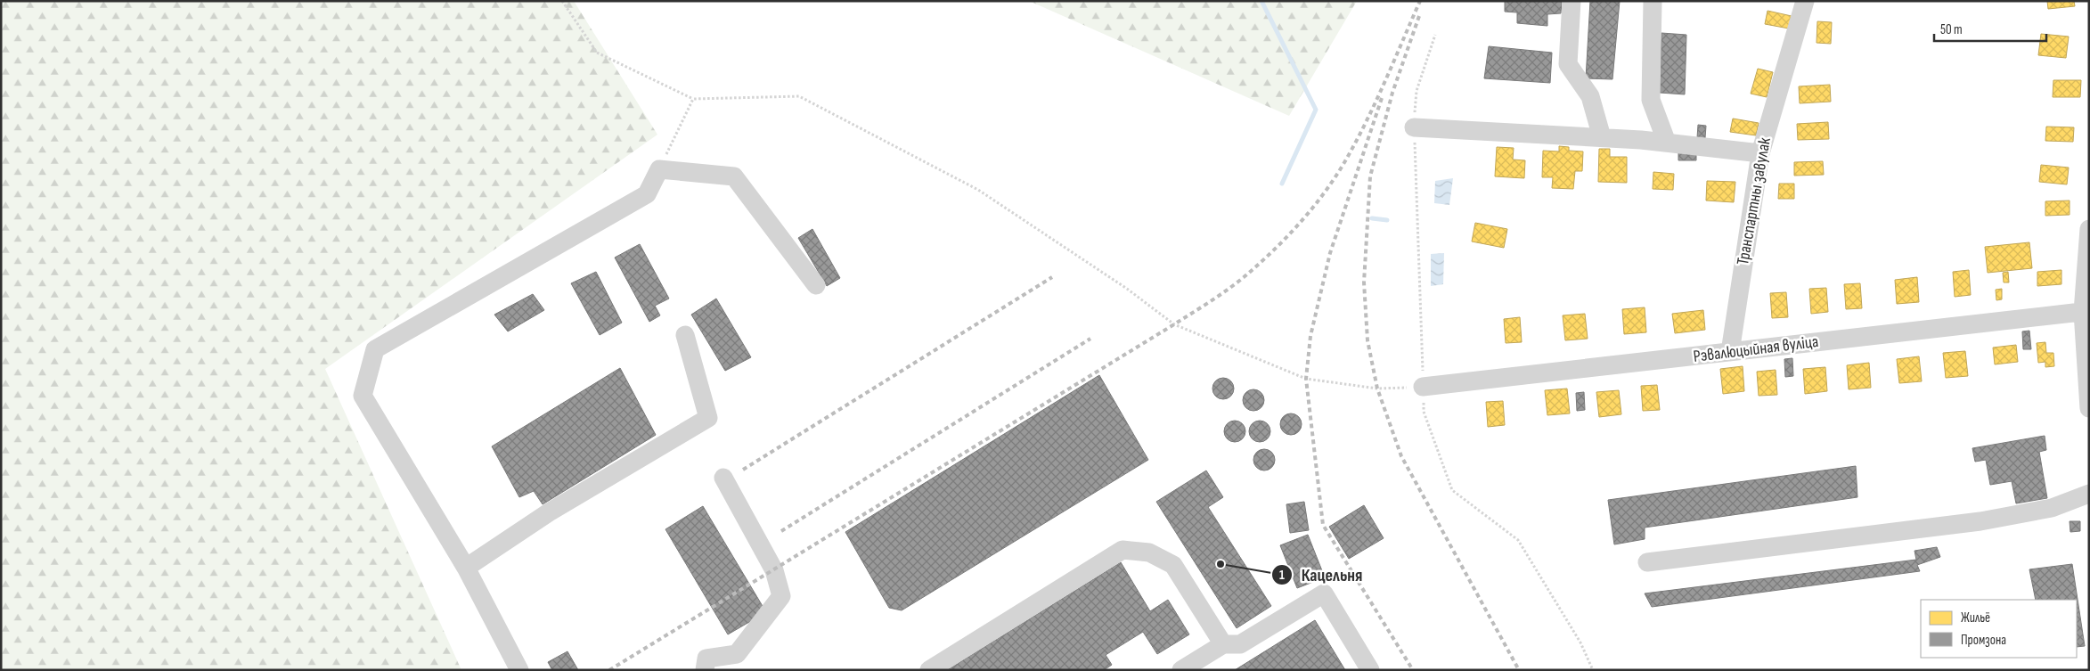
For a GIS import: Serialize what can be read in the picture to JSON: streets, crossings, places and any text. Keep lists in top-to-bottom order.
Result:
{
  "streets": {
    "street": ["Транспартны завулак", "Рэвалюцыйная вуліца"]
  },
  "crossings": [
    ["Транспартны завулак", "Рэвалюцыйная вуліца"]
  ],
  "places": ["Кацельня"],
  "legend": ["Жильё", "Промзона"],
  "scale_bar": "50 m"
}
